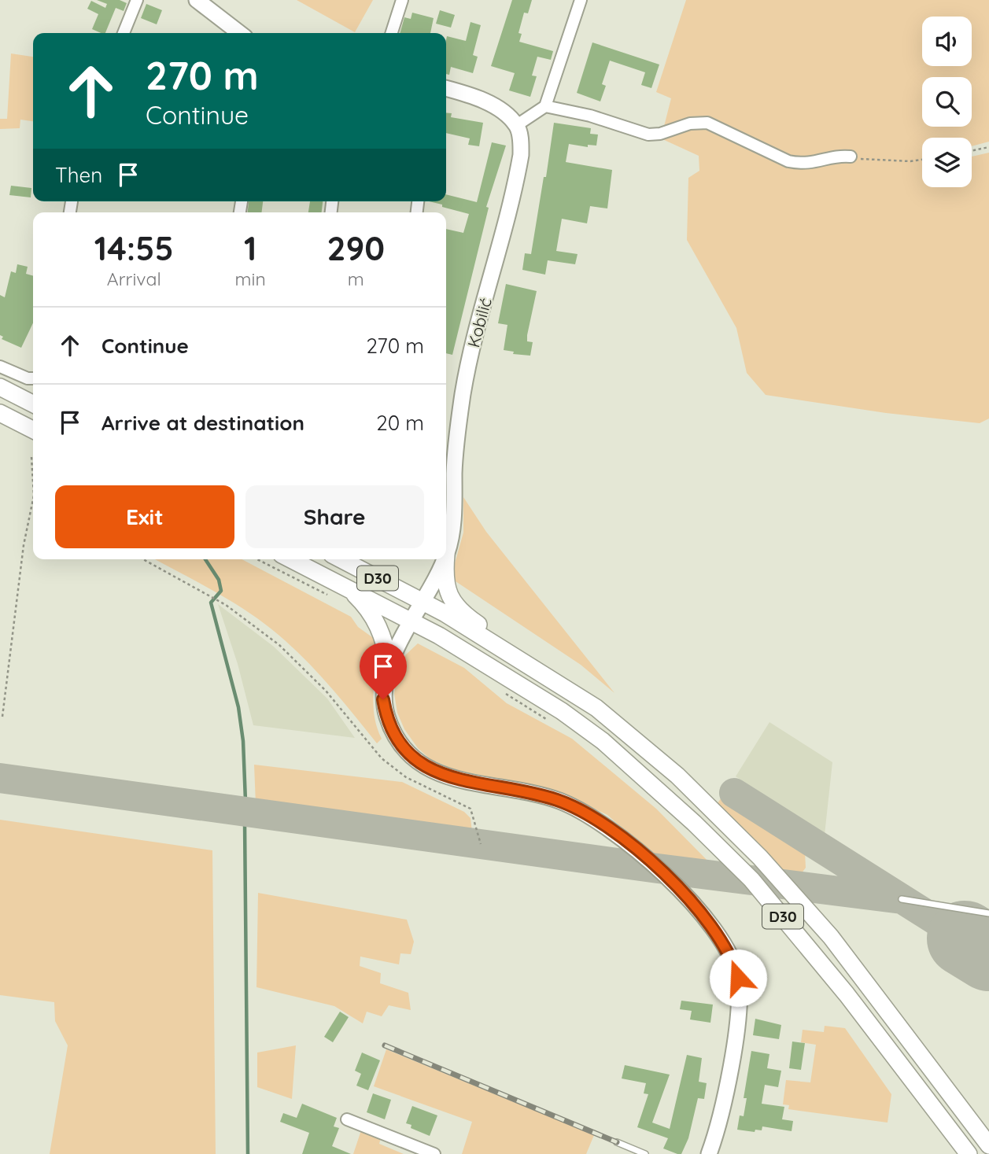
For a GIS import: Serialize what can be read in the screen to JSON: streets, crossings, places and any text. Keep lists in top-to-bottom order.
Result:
{
  "streets": {
    "main road": ["Kobilić", "D30"]
  },
  "crossings": [
    ["Kobilić", "D30"]
  ],
  "page": {
    "turn": ["270 m", "Continue"],
    "then": "Then",
    "eta": [
      "14:55",
      "Arrival",
      "1",
      "min",
      "290",
      "m"
    ],
    "list": [
      {
        "name": "Continue",
        "value": "270 m"
      },
      {
        "name": "Arrive at destination",
        "value": "20 m"
      }
    ],
    "buttons": ["Exit", "Share"]
  }
}
